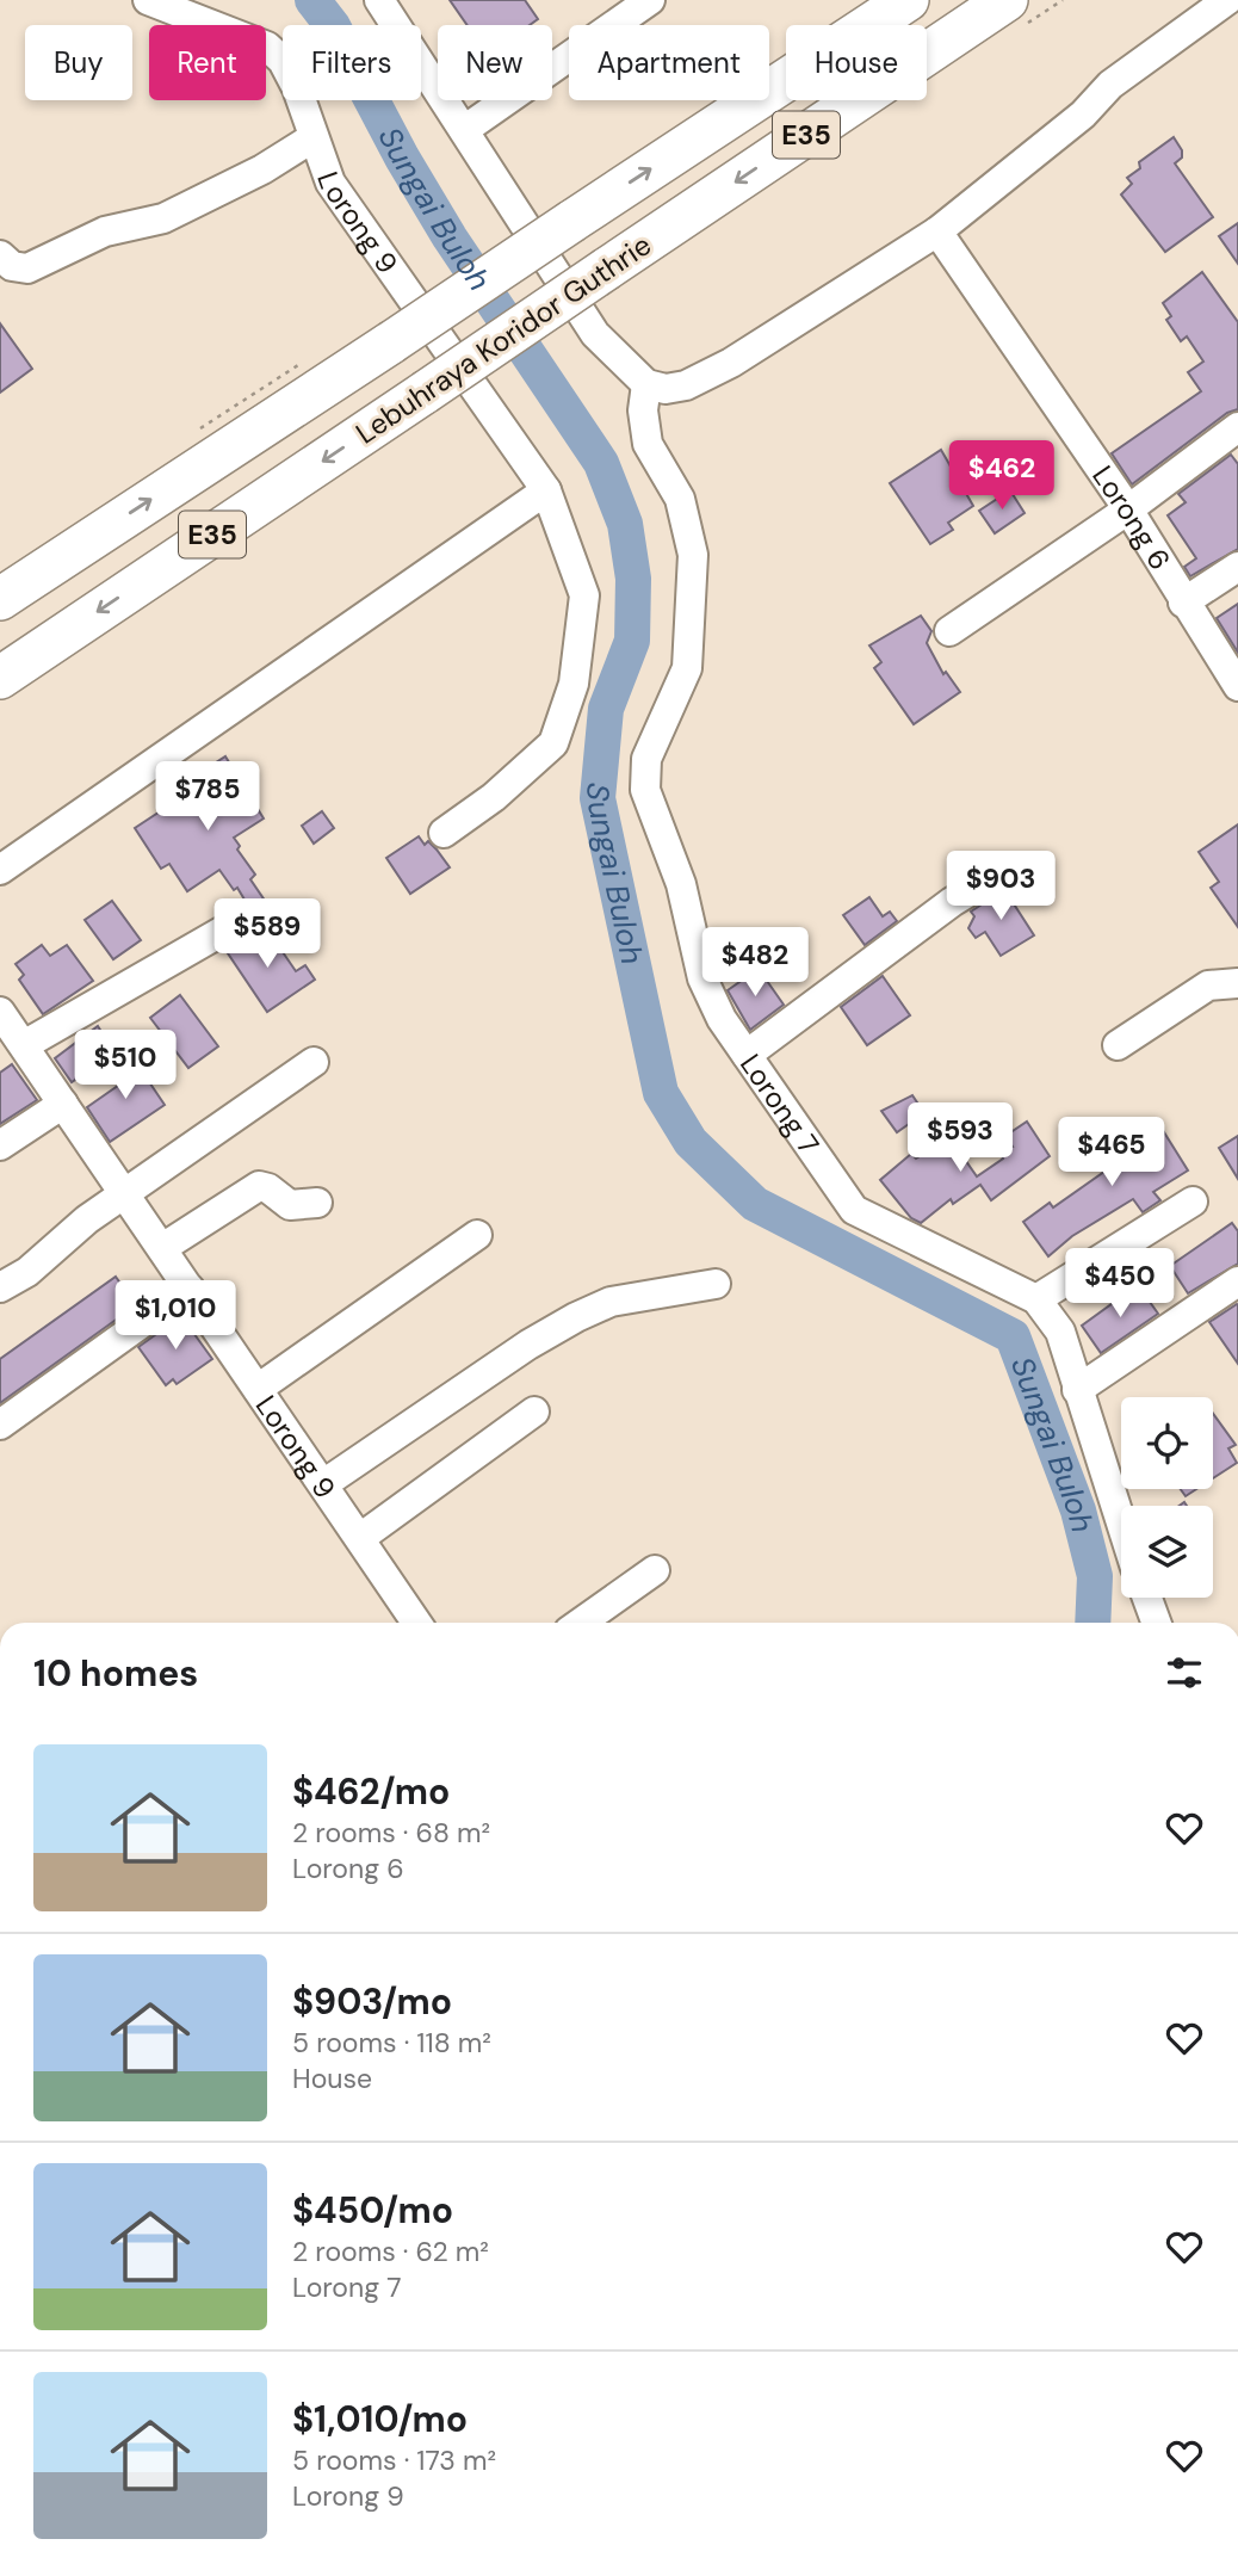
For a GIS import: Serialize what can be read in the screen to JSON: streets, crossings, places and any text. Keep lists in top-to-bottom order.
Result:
{
  "streets": {
    "highway": ["E35", "Lebuhraya Koridor Guthrie"],
    "street": ["Lorong 9", "Lorong 6", "Lorong 7"]
  },
  "water": ["Sungai Buloh"],
  "page": {
    "chip": [
      "Buy",
      "Rent",
      "Filters",
      "New",
      "Apartment",
      "House"
    ],
    "price": [
      "$462",
      "$785",
      "$903",
      "$589",
      "$482",
      "$510",
      "$593",
      "$465",
      "$450",
      "$1,010"
    ],
    "heading": "10 homes",
    "list": [
      {
        "name": "$462/mo",
        "note": "2 rooms · 68 m² · Lorong 6"
      },
      {
        "name": "$903/mo",
        "note": "5 rooms · 118 m² · House"
      },
      {
        "name": "$450/mo",
        "note": "2 rooms · 62 m² · Lorong 7"
      },
      {
        "name": "$1,010/mo",
        "note": "5 rooms · 173 m² · Lorong 9"
      }
    ]
  }
}
